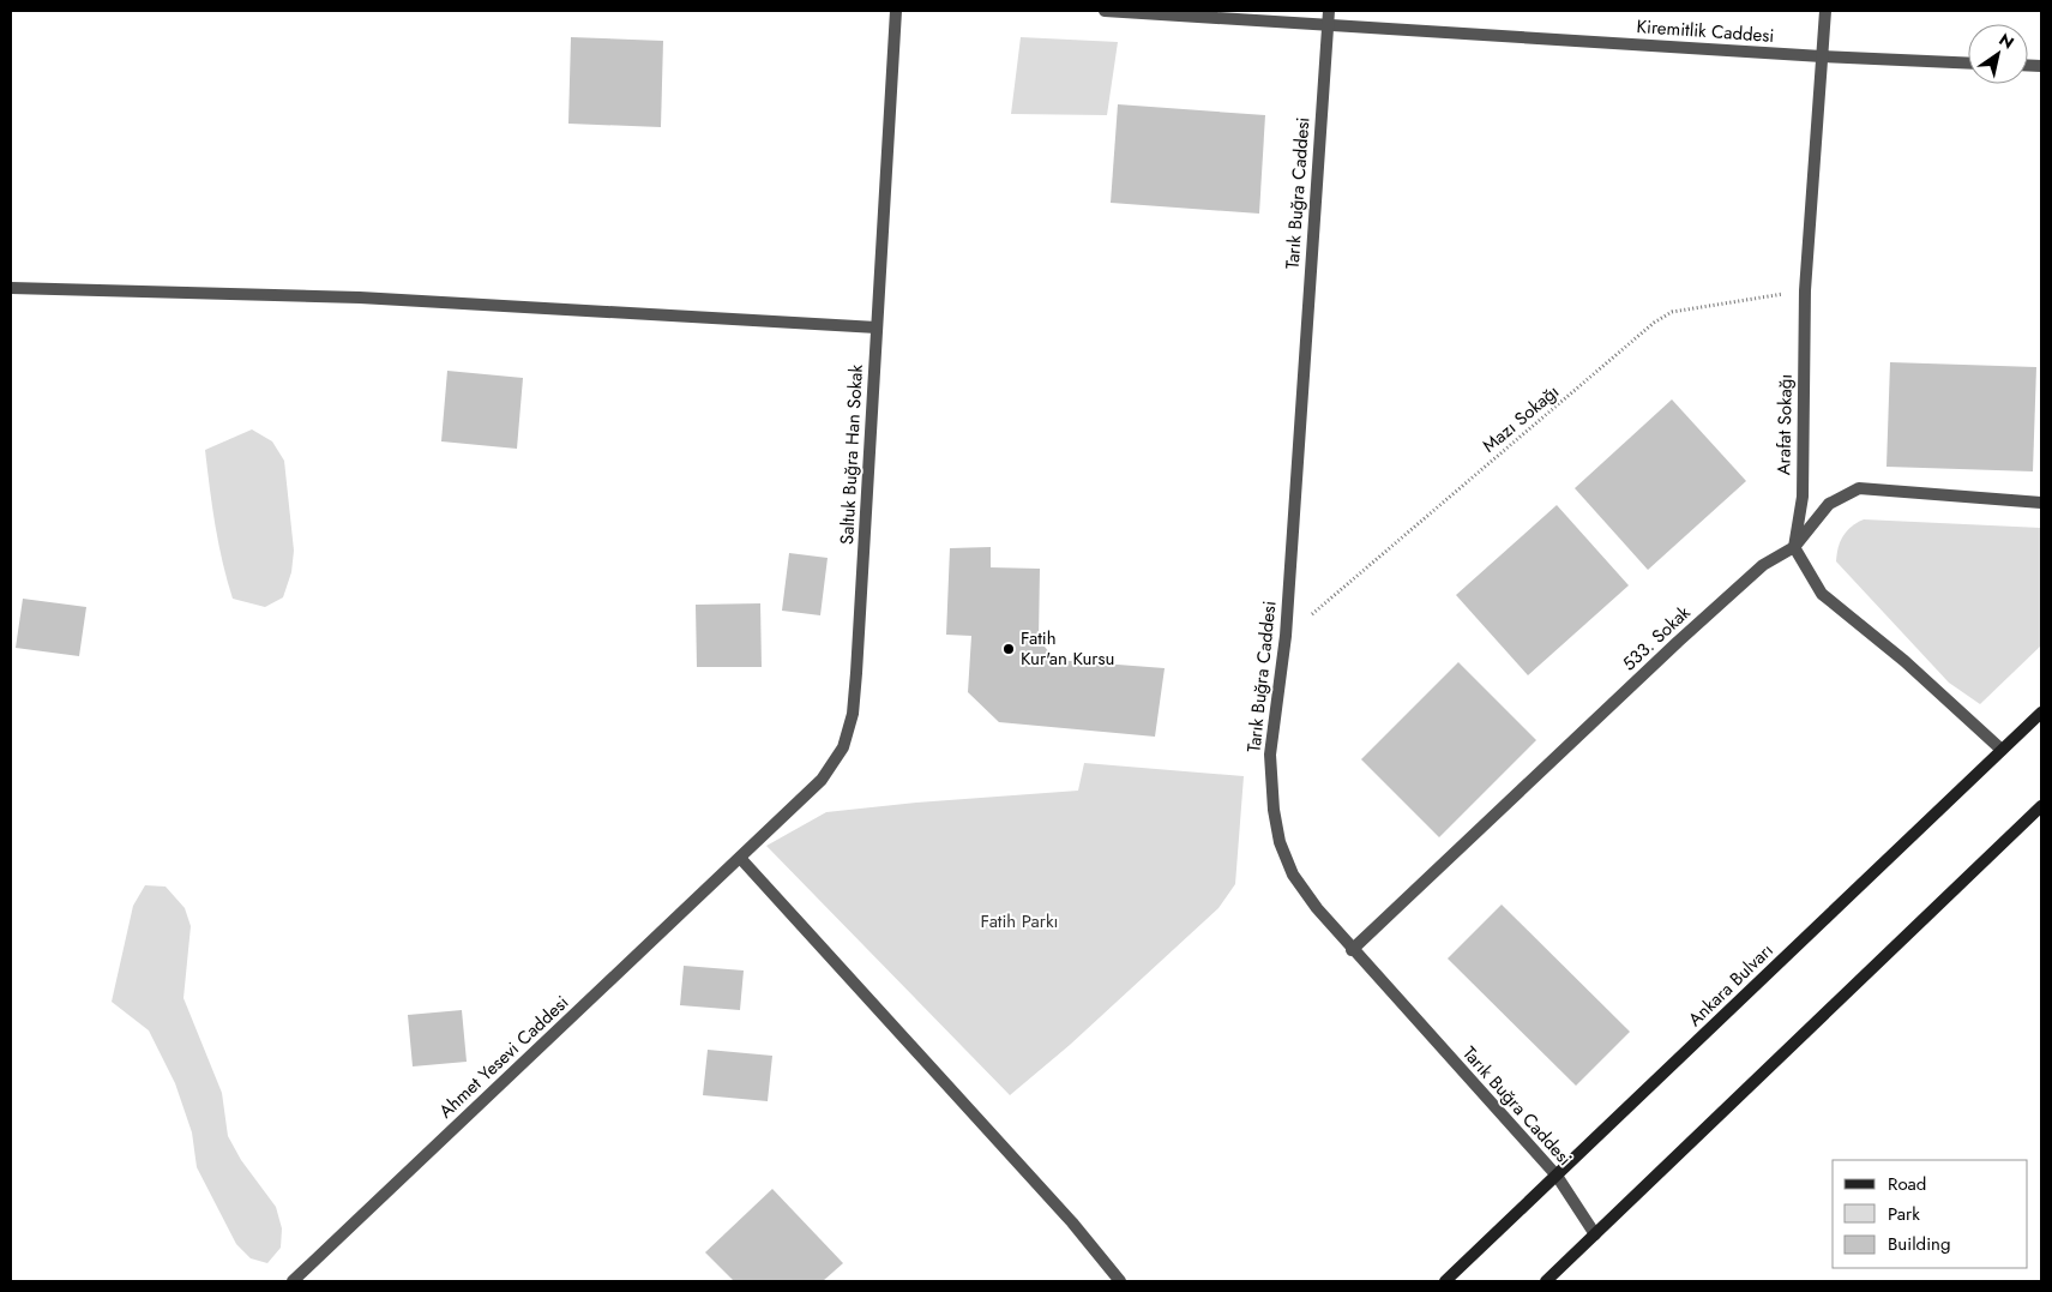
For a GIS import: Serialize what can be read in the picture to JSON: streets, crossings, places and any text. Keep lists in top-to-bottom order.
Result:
{
  "streets": {
    "main road": ["Ankara Bulvarı"],
    "street": [
      "Kiremitlik Caddesi",
      "Tarık Buğra Caddesi",
      "Arafat Sokağı",
      "Saltuk Buğra Han Sokak",
      "533. Sokak",
      "Ahmet Yesevi Caddesi"
    ],
    "path": ["Mazı Sokağı"]
  },
  "crossings": [
    ["Kiremitlik Caddesi", "Tarık Buğra Caddesi"],
    ["Kiremitlik Caddesi", "Arafat Sokağı"],
    ["Tarık Buğra Caddesi", "Mazı Sokağı"],
    ["Tarık Buğra Caddesi", "533. Sokak"],
    ["Tarık Buğra Caddesi", "Ankara Bulvarı"],
    ["Mazı Sokağı", "Arafat Sokağı"],
    ["Arafat Sokağı", "533. Sokak"],
    ["Saltuk Buğra Han Sokak", "Ahmet Yesevi Caddesi"]
  ],
  "parks": ["Fatih Parkı"],
  "places": ["Fatih Kur'an Kursu"],
  "legend": ["Road", "Park", "Building"],
  "north": "top right"
}
